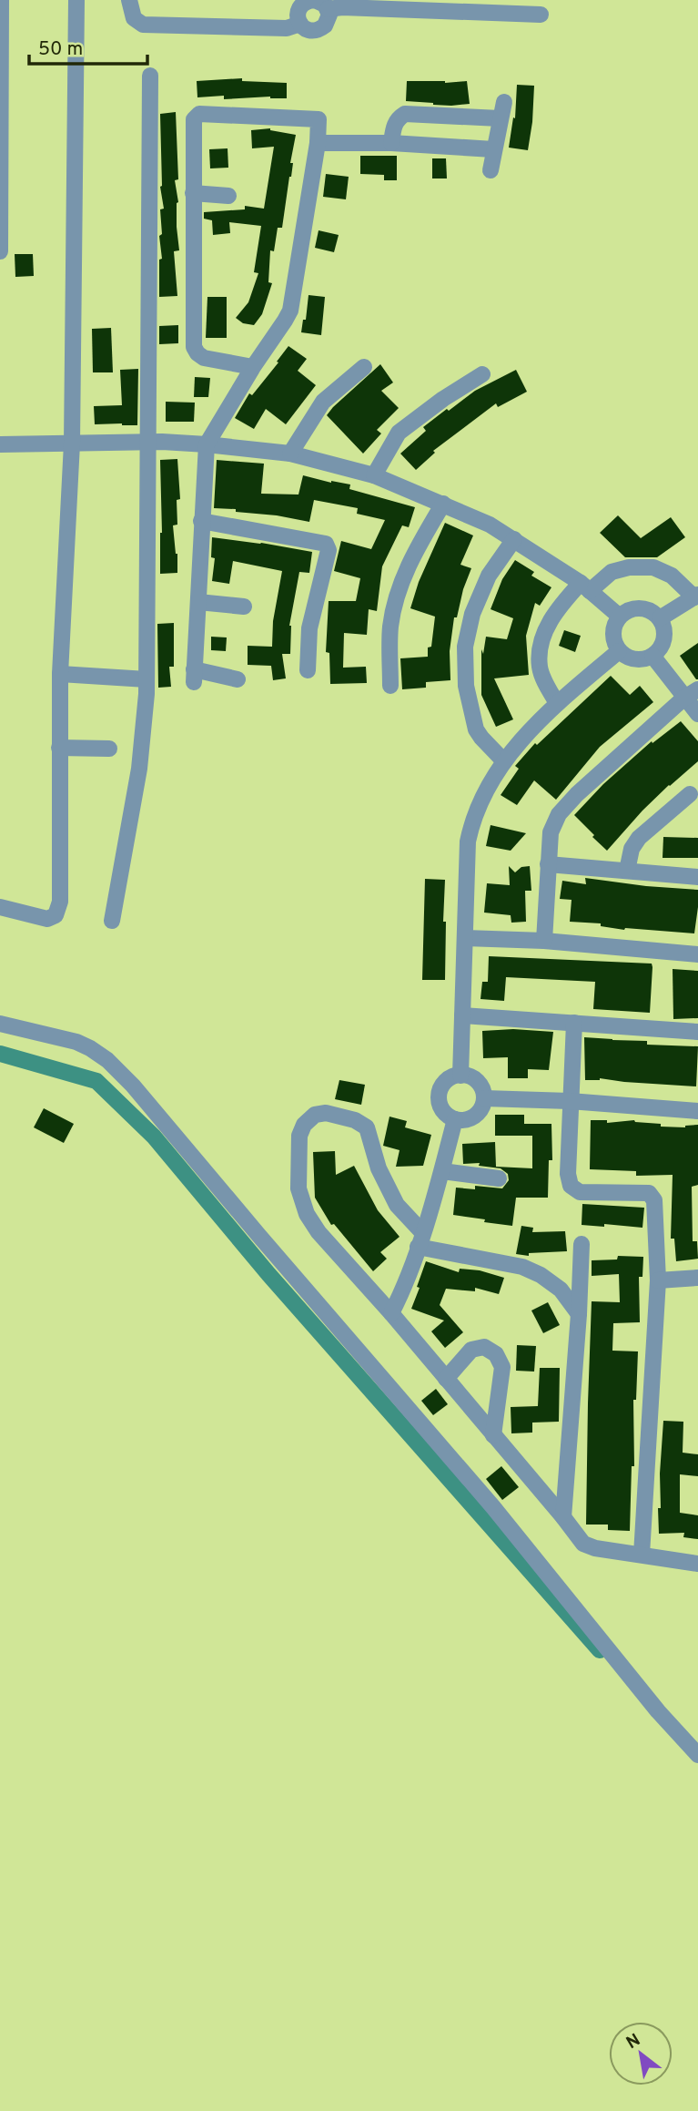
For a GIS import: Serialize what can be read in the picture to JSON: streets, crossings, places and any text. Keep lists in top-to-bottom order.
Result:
{
  "scale_bar": "50 m",
  "north": "top left"
}
